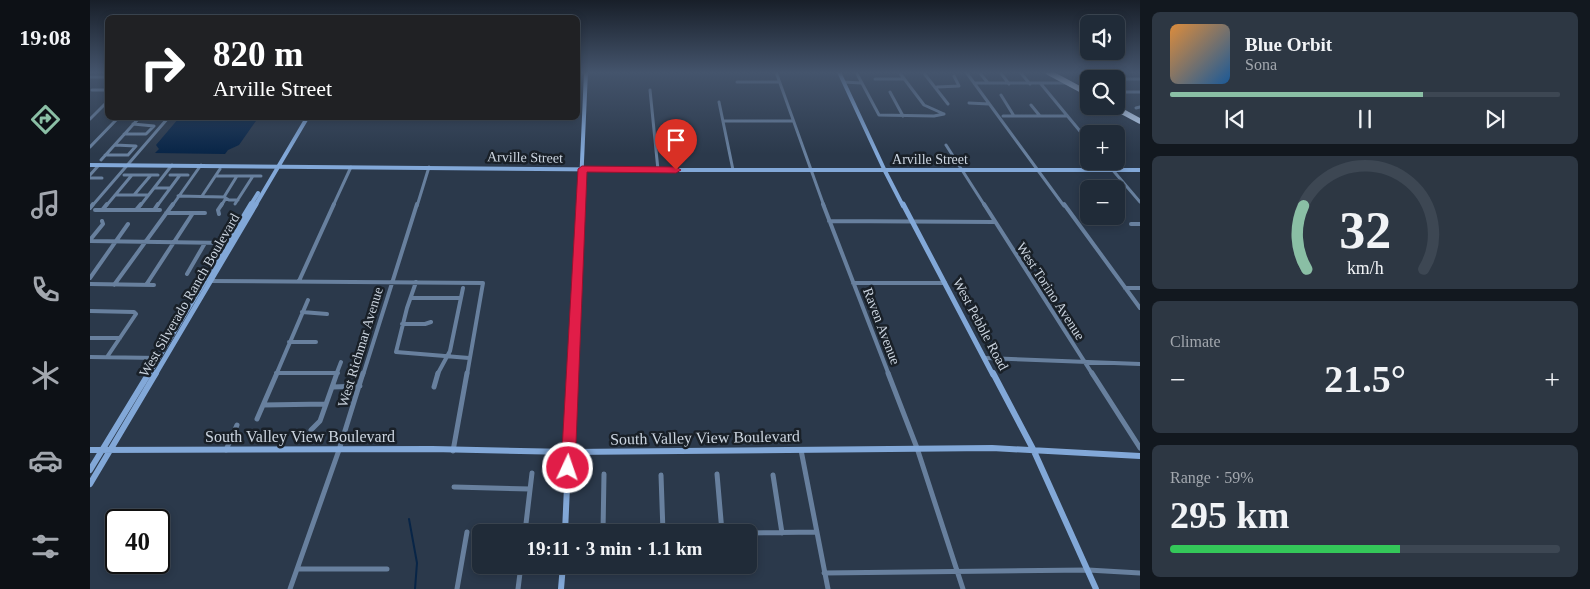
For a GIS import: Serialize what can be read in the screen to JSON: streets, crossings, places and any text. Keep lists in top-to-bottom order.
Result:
{
  "streets": {
    "street": [
      "Arville Street",
      "West Torino Avenue",
      "West Silverado Ranch Boulevard",
      "West Pebble Road",
      "Raven Avenue",
      "West Richmar Avenue",
      "South Valley View Boulevard"
    ]
  },
  "crossings": [
    ["Arville Street", "West Torino Avenue"],
    ["Arville Street", "West Silverado Ranch Boulevard"],
    ["Arville Street", "West Pebble Road"],
    ["Arville Street", "Raven Avenue"],
    ["Arville Street", "West Richmar Avenue"],
    ["West Silverado Ranch Boulevard", "South Valley View Boulevard"],
    ["West Pebble Road", "South Valley View Boulevard"],
    ["Raven Avenue", "South Valley View Boulevard"],
    ["West Richmar Avenue", "South Valley View Boulevard"]
  ],
  "page": {
    "tabs": "19:08",
    "map_buttons": ["+", "−"],
    "turn": ["820 m", "Arville Street"],
    "song": ["Blue Orbit", "Sona"],
    "tile": [
      "Climate",
      ["Range · 59%", "295 km"]
    ],
    "heat": ["−", "21.5°", "+"],
    "limit": "40",
    "trip": "19:11 · 3 min · 1.1 km",
    "gauge": ["32", "km/h"]
  }
}
